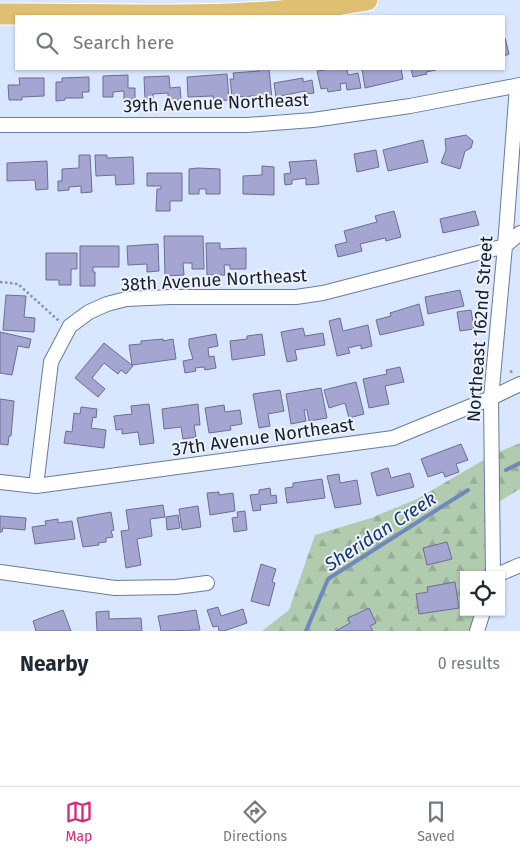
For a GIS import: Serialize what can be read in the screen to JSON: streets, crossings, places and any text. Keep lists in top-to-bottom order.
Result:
{
  "streets": {
    "street": [
      "39th Avenue Northeast",
      "38th Avenue Northeast",
      "Northeast 162nd Street",
      "37th Avenue Northeast"
    ]
  },
  "crossings": [
    ["39th Avenue Northeast", "Northeast 162nd Street"],
    ["38th Avenue Northeast", "Northeast 162nd Street"],
    ["38th Avenue Northeast", "37th Avenue Northeast"],
    ["Northeast 162nd Street", "37th Avenue Northeast"]
  ],
  "water": ["Sheridan Creek"],
  "page": {
    "search": "Search here",
    "heading": ["Nearby", "0 results"],
    "nav": ["Map", "Directions", "Saved"]
  }
}
